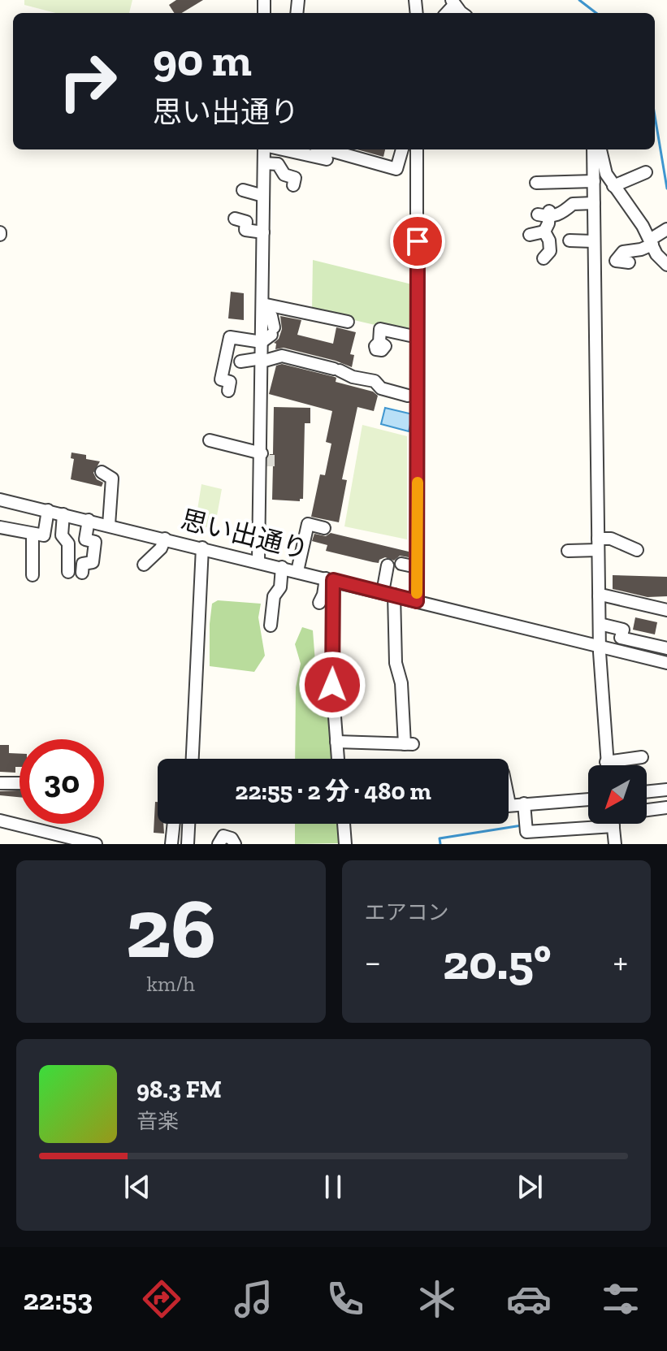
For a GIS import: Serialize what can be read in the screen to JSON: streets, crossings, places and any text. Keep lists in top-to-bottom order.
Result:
{
  "streets": {
    "street": ["思い出通り"]
  },
  "north": "bottom left",
  "page": {
    "turn": ["90 m", "思い出通り"],
    "limit": "30",
    "trip": "22:55 · 2 分 · 480 m",
    "tile": [
      ["26", "km/h"],
      "エアコン"
    ],
    "heat": ["−", "20.5°", "+"],
    "song": ["98.3 FM", "音楽"],
    "tabs": "22:53"
  }
}
